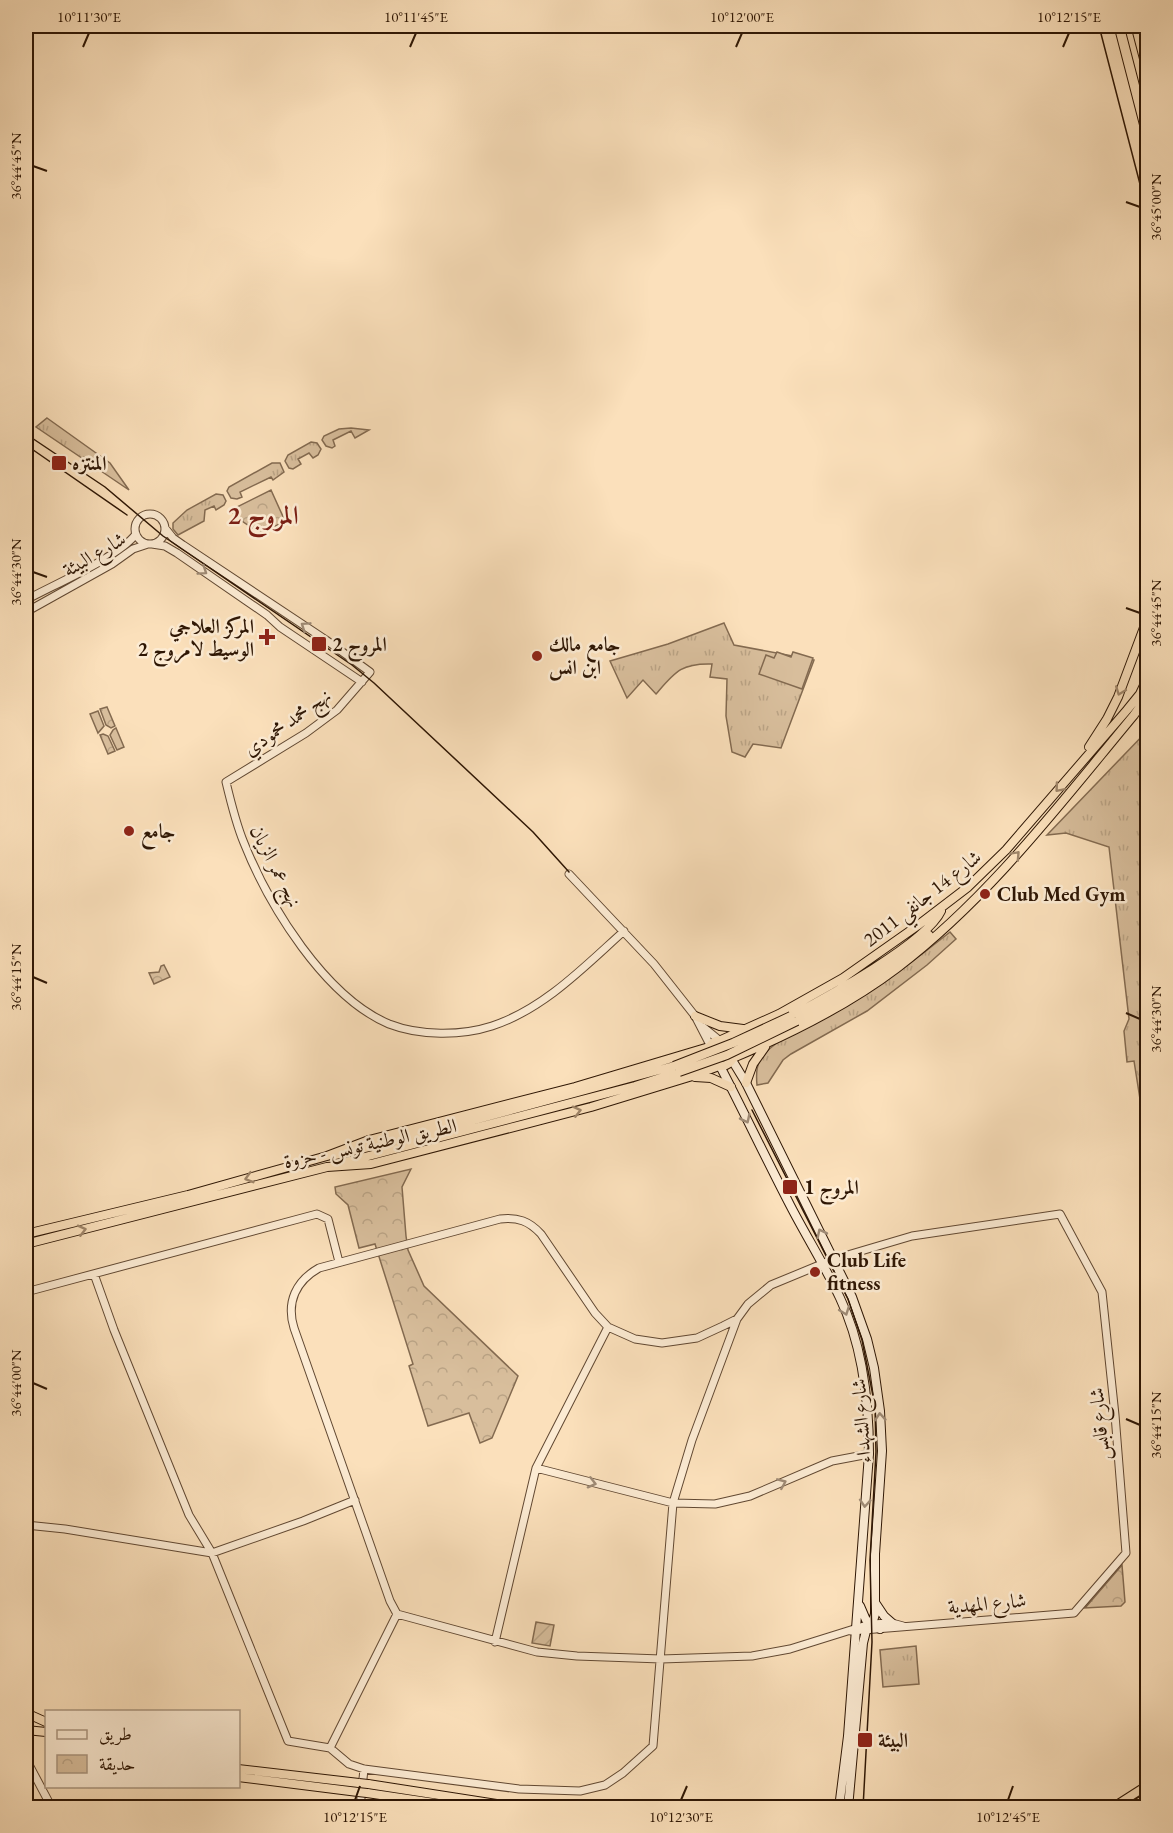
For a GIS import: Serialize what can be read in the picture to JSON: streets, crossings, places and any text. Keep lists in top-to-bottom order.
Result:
{
  "streets": {
    "highway": ["شارع 14 جانفي 2011", "الطريق الوطنية تونس - حزوة"],
    "main road": ["شارع الشهداء"],
    "street": [
      "شارع البيئة",
      "نهج محمد محمودي",
      "نهج عمر الزيان",
      "شارع قابس",
      "شارع المهدية"
    ]
  },
  "crossings": [
    ["شارع البيئة", "نهج محمد محمودي"],
    ["نهج محمد محمودي", "نهج عمر الزيان"],
    ["شارع 14 جانفي 2011", "الطريق الوطنية تونس - حزوة"],
    ["شارع 14 جانفي 2011", "شارع الشهداء"],
    ["الطريق الوطنية تونس - حزوة", "شارع الشهداء"],
    ["شارع الشهداء", "شارع قابس"],
    ["شارع الشهداء", "شارع المهدية"],
    ["شارع قابس", "شارع المهدية"]
  ],
  "districts": ["المروج 2"],
  "places": {
    "transit": [
      "المنتزه",
      "المروج 2",
      "المروج 1",
      "البيئة"
    ],
    "health": ["المركز العلاجي الوسيط لامروج 2"],
    "other": [
      "جامع مالك ابن انس",
      "جامع",
      "Club Med Gym",
      "Club Life fitness"
    ]
  },
  "legend": ["طريق", "حديقة"],
  "coordinates": [
    "10°11'30\"E",
    "10°11'45\"E",
    "10°12'00\"E",
    "10°12'15\"E",
    "36°44'45\"N",
    "36°45'00\"N",
    "36°44'30\"N",
    "36°44'15\"N",
    "36°44'00\"N",
    "10°12'30\"E",
    "10°12'45\"E"
  ]
}
